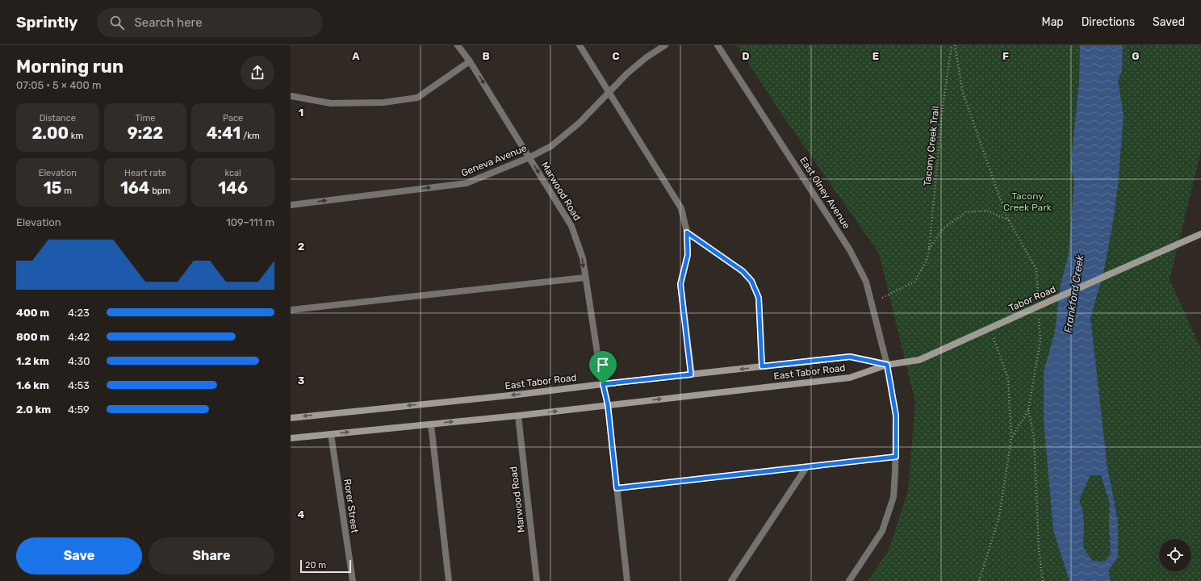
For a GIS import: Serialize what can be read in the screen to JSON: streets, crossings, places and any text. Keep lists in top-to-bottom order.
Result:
{
  "streets": {
    "street": [
      "Geneva Avenue",
      "Marwood Road",
      "East Olney Avenue",
      "Tabor Road",
      "East Tabor Road",
      "Rorer Street"
    ],
    "path": ["Tacony Creek Trail"]
  },
  "crossings": [
    ["Tacony Creek Trail", "East Olney Avenue"],
    ["Geneva Avenue", "Marwood Road"],
    ["Marwood Road", "East Tabor Road"],
    ["East Olney Avenue", "Tabor Road"],
    ["East Olney Avenue", "East Tabor Road"],
    ["Tabor Road", "East Tabor Road"],
    ["East Tabor Road", "Rorer Street"]
  ],
  "one_way": ["Geneva Avenue"],
  "water": ["Frankford Creek"],
  "parks": ["Tacony Creek Park"],
  "scale_bar": "20 m",
  "page": {
    "header": "Sprintly",
    "search": "Search here",
    "nav": ["Map", "Directions", "Saved"],
    "heading": ["Morning run", "07:05 · 5 × 400 m"],
    "stats": [
      ["Distance", "2.00 km"],
      ["Time", "9:22"],
      ["Pace", "4:41 /km"],
      ["Elevation", "15 m"],
      ["Heart rate", "164 bpm"],
      ["kcal", "146"]
    ],
    "chart": ["Elevation", "109–111 m"],
    "list": [
      {
        "name": "400 m",
        "note": "4:23"
      },
      {
        "name": "800 m",
        "note": "4:42"
      },
      {
        "name": "1.2 km",
        "note": "4:30"
      },
      {
        "name": "1.6 km",
        "note": "4:53"
      },
      {
        "name": "2.0 km",
        "note": "4:59"
      }
    ],
    "buttons": ["Save", "Share"],
    "scale": "20 m"
  },
  "grid": {
    "columns": [
      "A",
      "B",
      "C",
      "D",
      "E",
      "F",
      "G"
    ],
    "rows": [
      "1",
      "2",
      "3",
      "4"
    ]
  }
}
